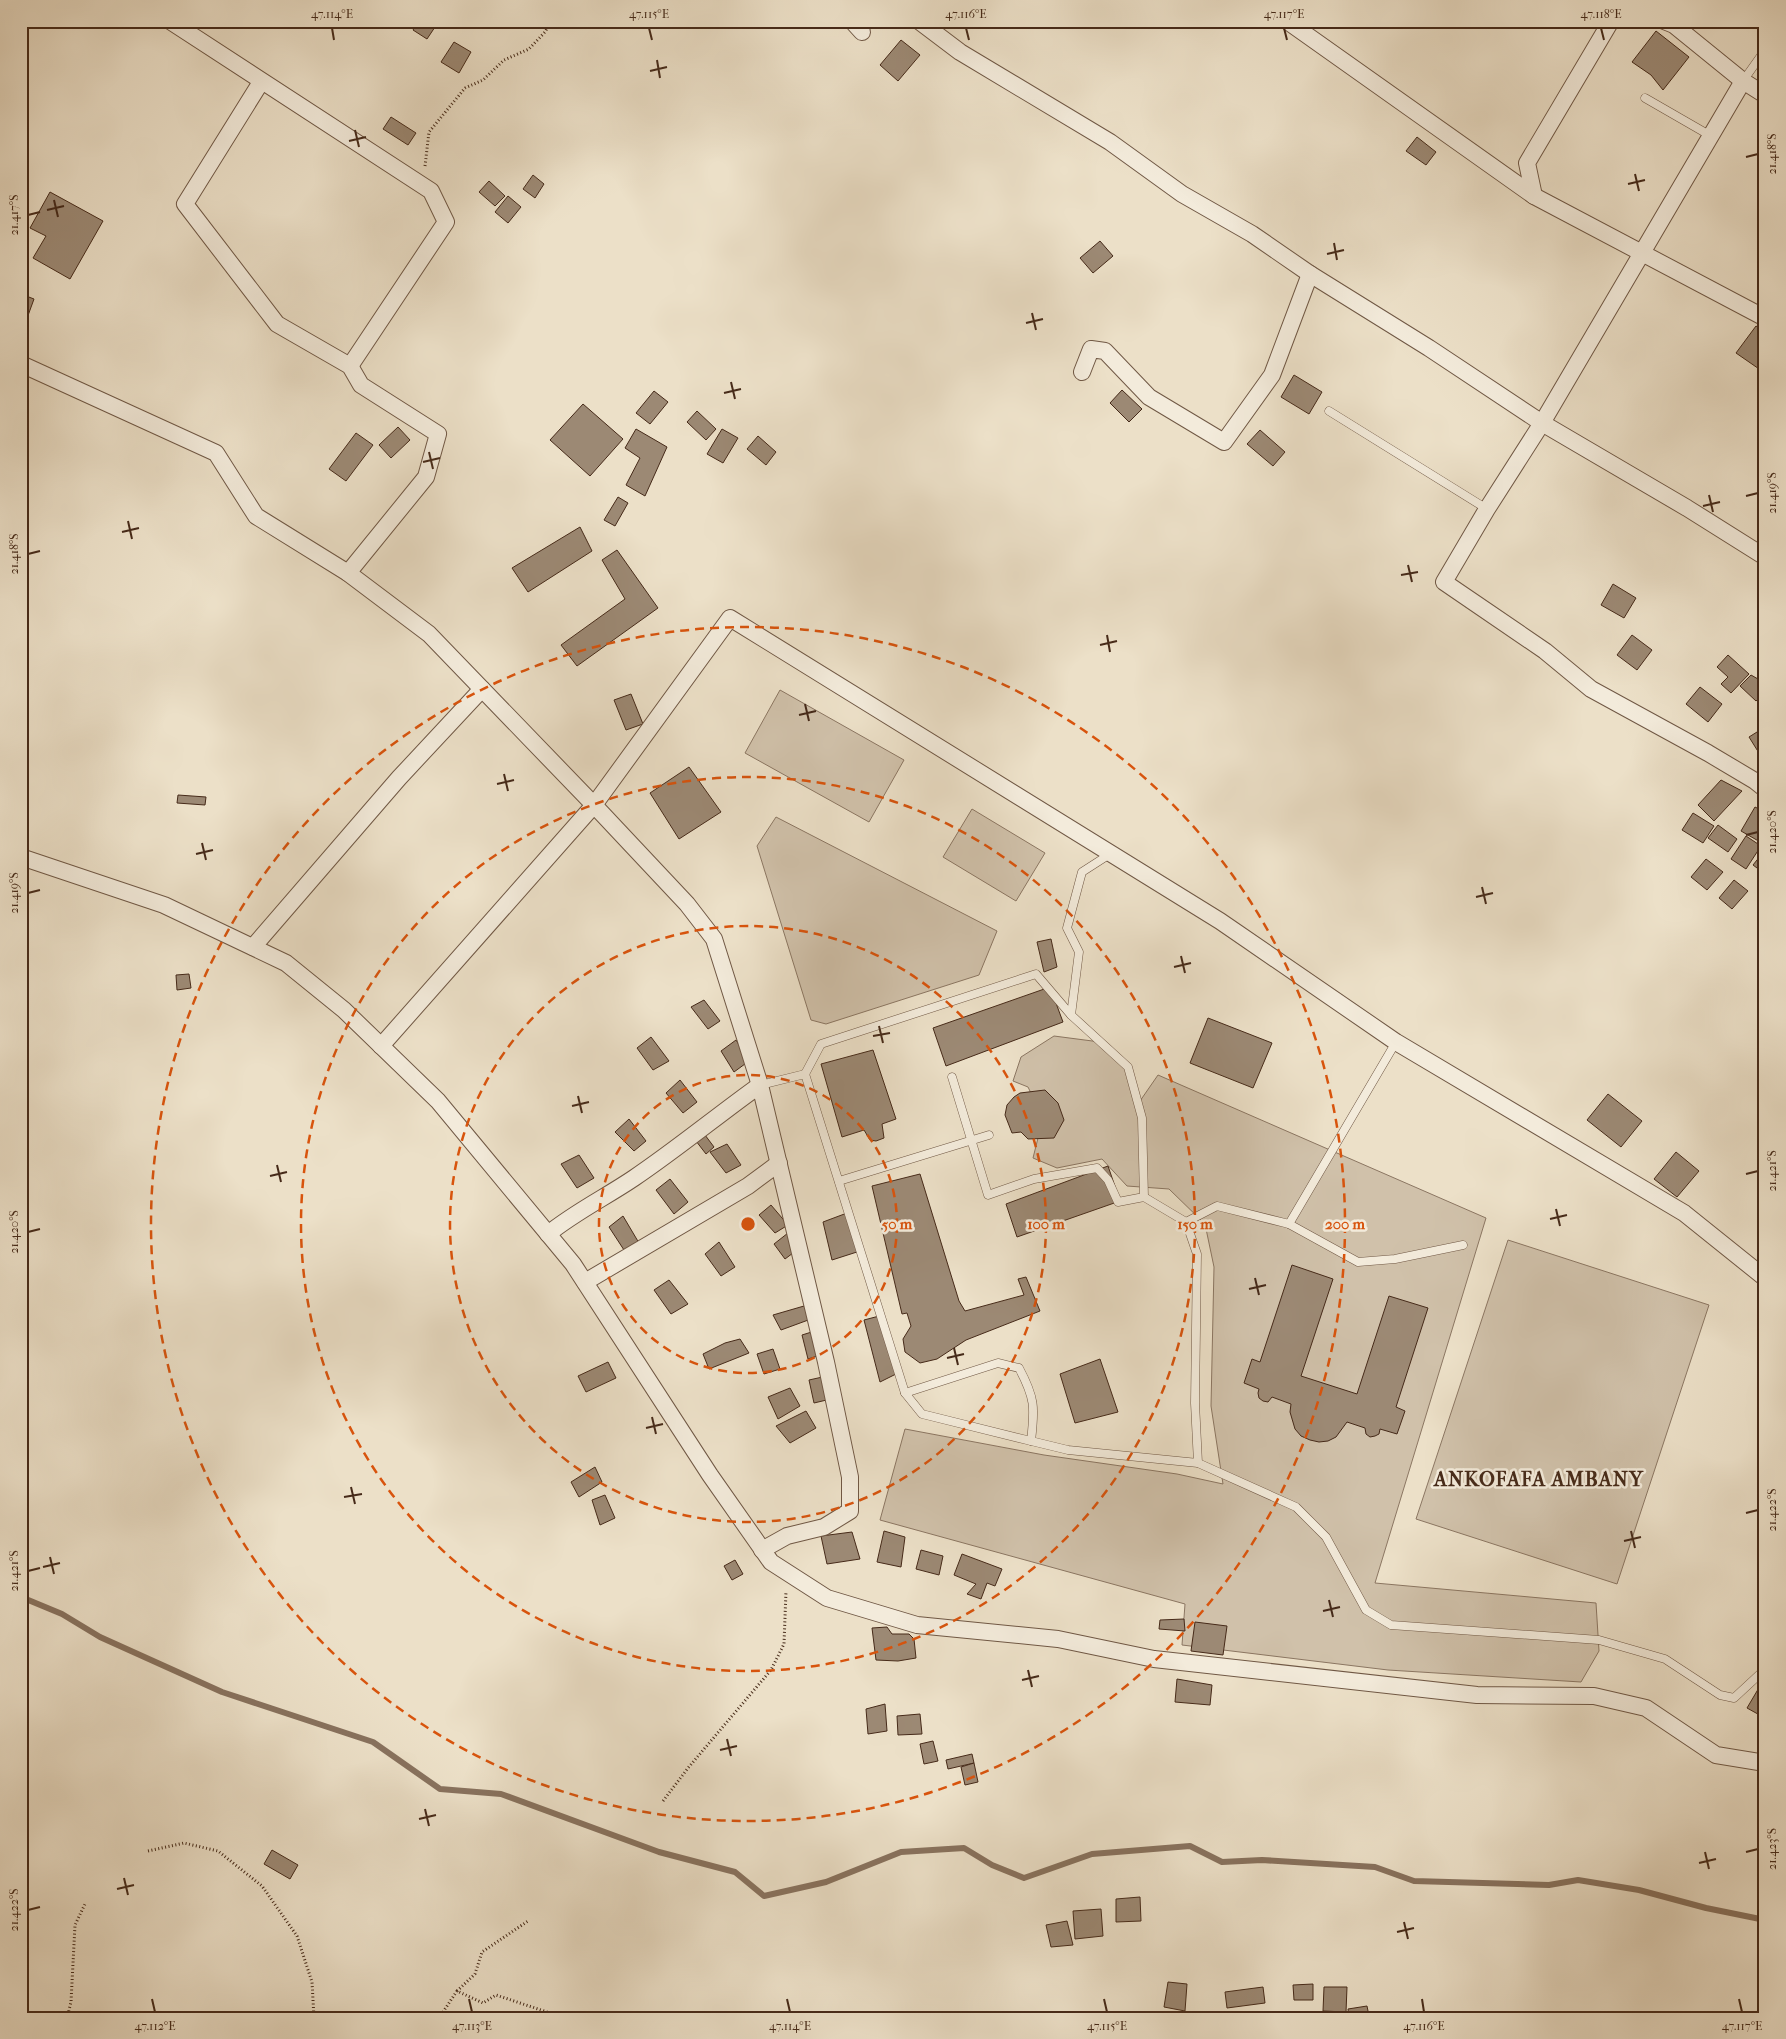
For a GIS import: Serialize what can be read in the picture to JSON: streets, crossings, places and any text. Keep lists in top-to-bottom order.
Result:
{
  "districts": ["ANKOFAFA AMBANY"],
  "coordinates": [
    "47.114°E",
    "47.115°E",
    "47.116°E",
    "47.117°E",
    "47.118°E",
    "21.418°S",
    "21.417°S",
    "21.419°S",
    "21.420°S",
    "21.421°S",
    "21.422°S",
    "21.423°S",
    "47.112°E",
    "47.113°E"
  ],
  "rings": [
    "50 m",
    "100 m",
    "150 m",
    "200 m"
  ]
}
